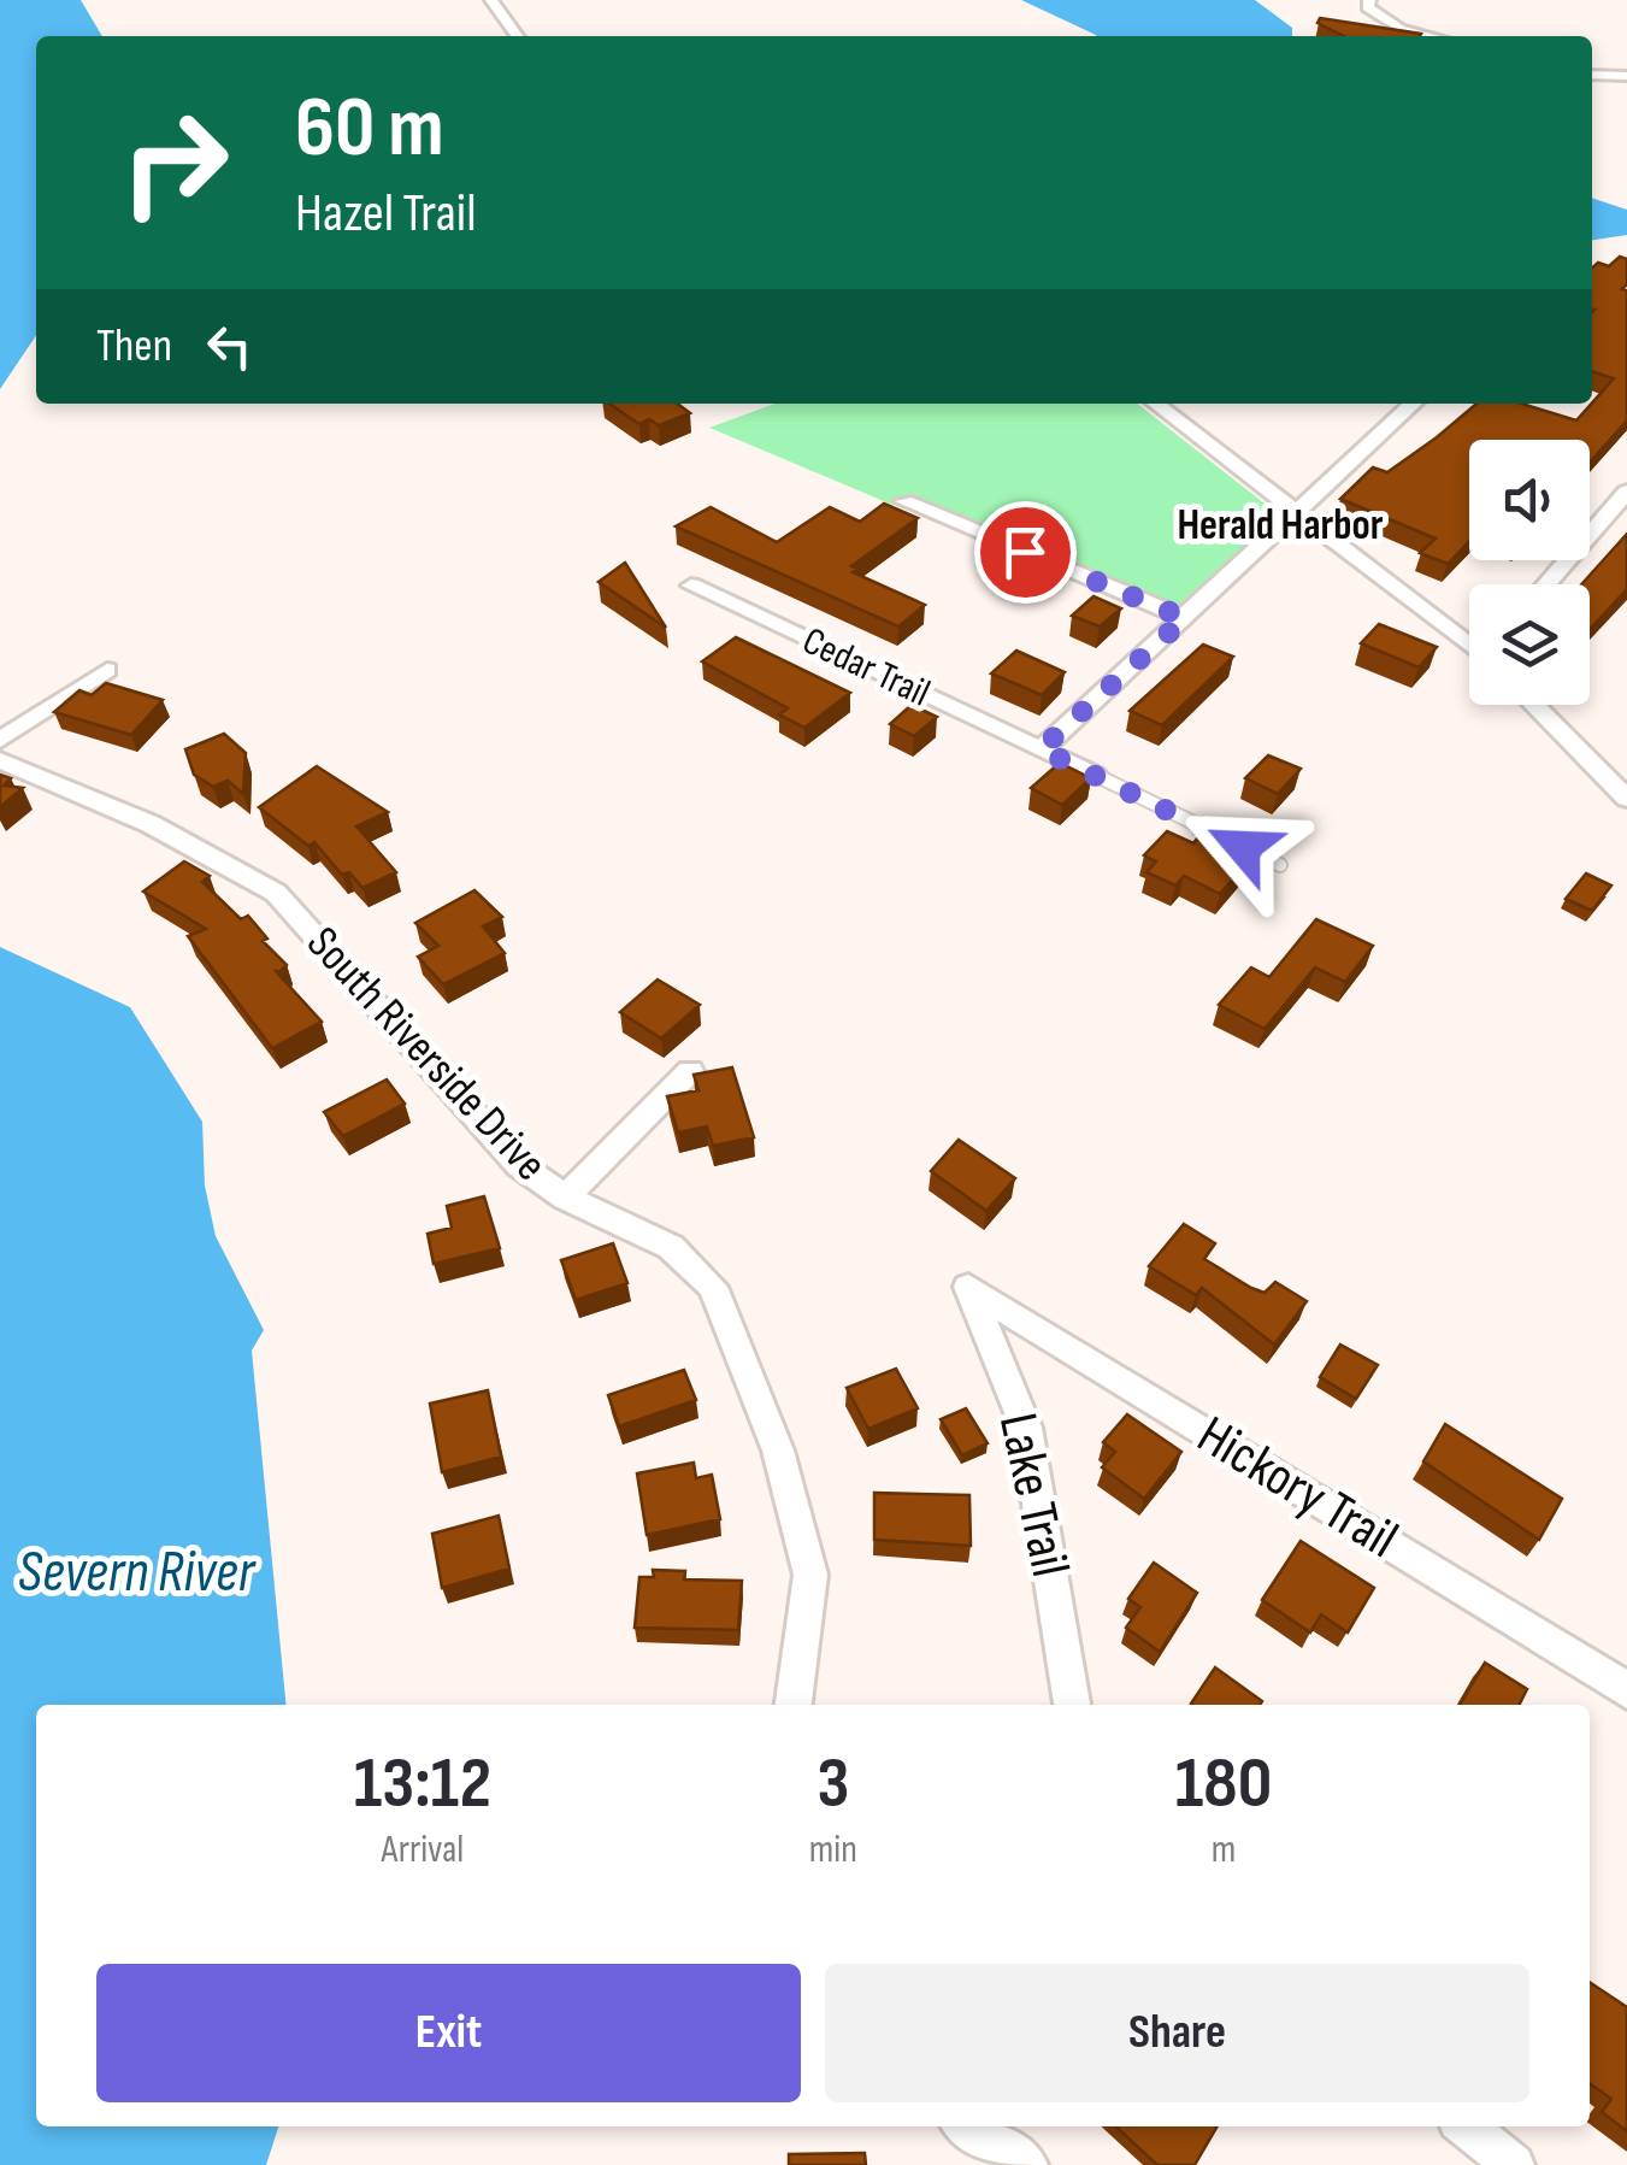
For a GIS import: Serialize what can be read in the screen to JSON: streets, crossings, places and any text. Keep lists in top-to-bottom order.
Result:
{
  "streets": {
    "street": [
      "Cedar Trail",
      "South Riverside Drive",
      "Hickory Trail",
      "Lake Trail"
    ]
  },
  "crossings": [
    ["Hickory Trail", "Lake Trail"]
  ],
  "districts": ["Herald Harbor"],
  "water": ["Severn River"],
  "page": {
    "turn": ["60 m", "Hazel Trail"],
    "then": "Then",
    "eta": [
      "13:12",
      "Arrival",
      "3",
      "min",
      "180",
      "m"
    ],
    "buttons": ["Exit", "Share"]
  }
}
